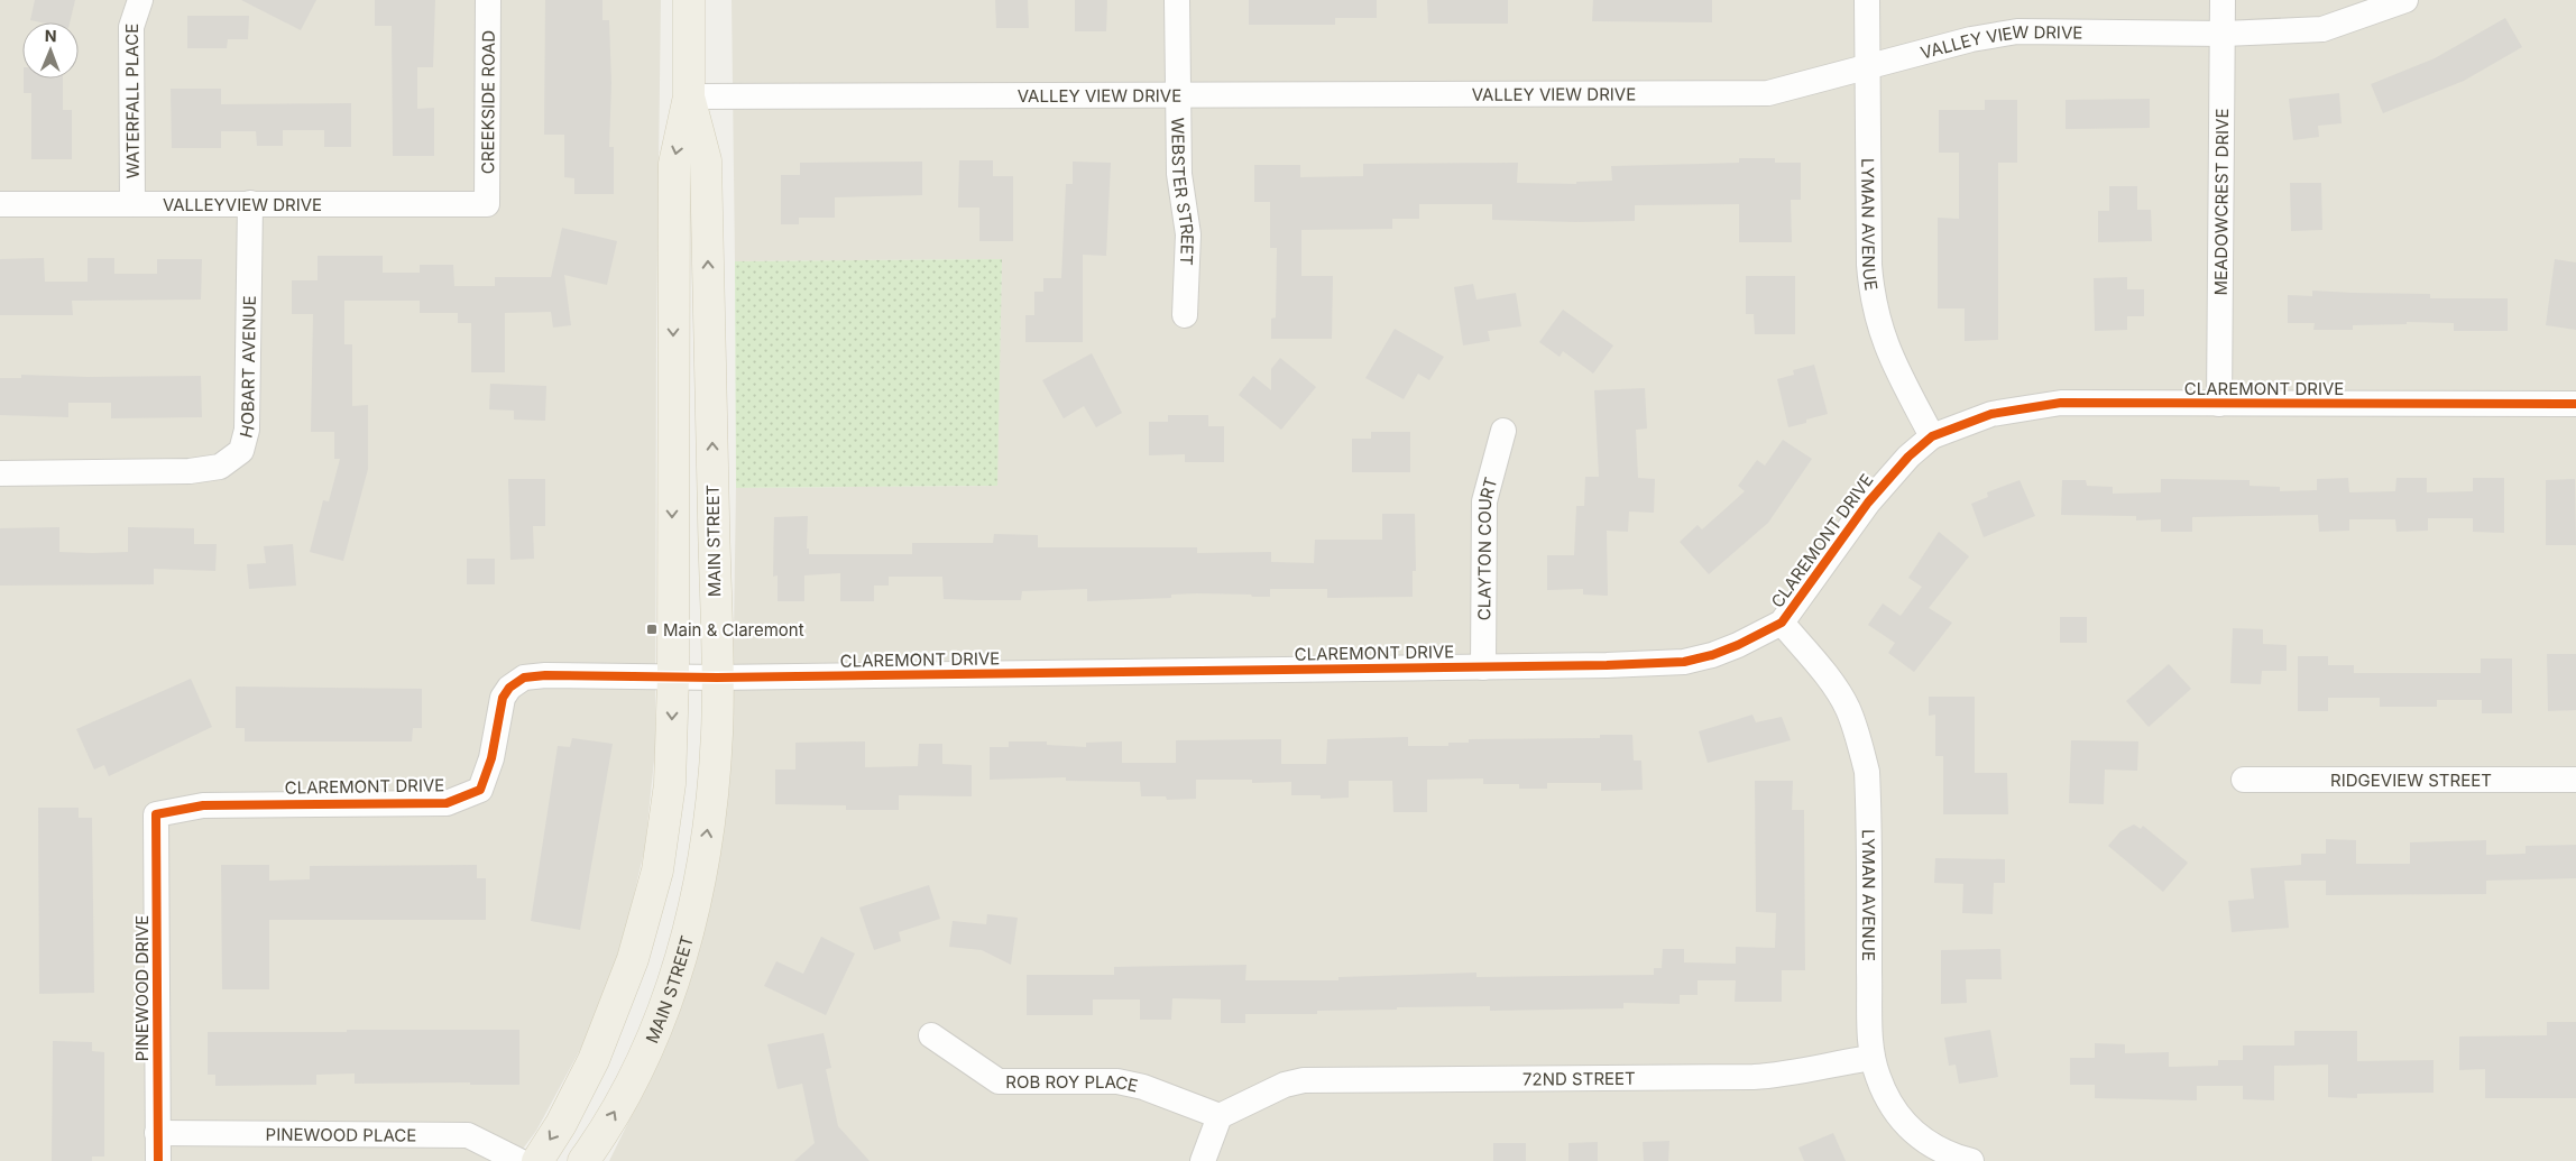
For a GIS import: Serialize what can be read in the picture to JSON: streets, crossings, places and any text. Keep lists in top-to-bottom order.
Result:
{
  "streets": {
    "main road": ["MAIN STREET"],
    "street": [
      "VALLEY VIEW DRIVE",
      "WATERFALL PLACE",
      "CREEKSIDE ROAD",
      "WEBSTER STREET",
      "MEADOWCREST DRIVE",
      "VALLEYVIEW DRIVE",
      "LYMAN AVENUE",
      "HOBART AVENUE",
      "CLAREMONT DRIVE",
      "CLAYTON COURT",
      "RIDGEVIEW STREET",
      "PINEWOOD DRIVE",
      "72ND STREET",
      "ROB ROY PLACE",
      "PINEWOOD PLACE"
    ]
  },
  "crossings": [
    ["VALLEY VIEW DRIVE", "WEBSTER STREET"],
    ["VALLEY VIEW DRIVE", "MEADOWCREST DRIVE"],
    ["VALLEY VIEW DRIVE", "LYMAN AVENUE"],
    ["VALLEY VIEW DRIVE", "MAIN STREET"],
    ["WATERFALL PLACE", "VALLEYVIEW DRIVE"],
    ["CREEKSIDE ROAD", "VALLEYVIEW DRIVE"],
    ["MEADOWCREST DRIVE", "CLAREMONT DRIVE"],
    ["VALLEYVIEW DRIVE", "HOBART AVENUE"],
    ["LYMAN AVENUE", "CLAREMONT DRIVE"],
    ["LYMAN AVENUE", "72ND STREET"],
    ["CLAREMONT DRIVE", "MAIN STREET"],
    ["CLAREMONT DRIVE", "CLAYTON COURT"],
    ["CLAREMONT DRIVE", "PINEWOOD DRIVE"],
    ["PINEWOOD DRIVE", "PINEWOOD PLACE"],
    ["72ND STREET", "ROB ROY PLACE"]
  ],
  "places": {
    "transit": ["Main & Claremont"]
  },
  "north": "top"
}
